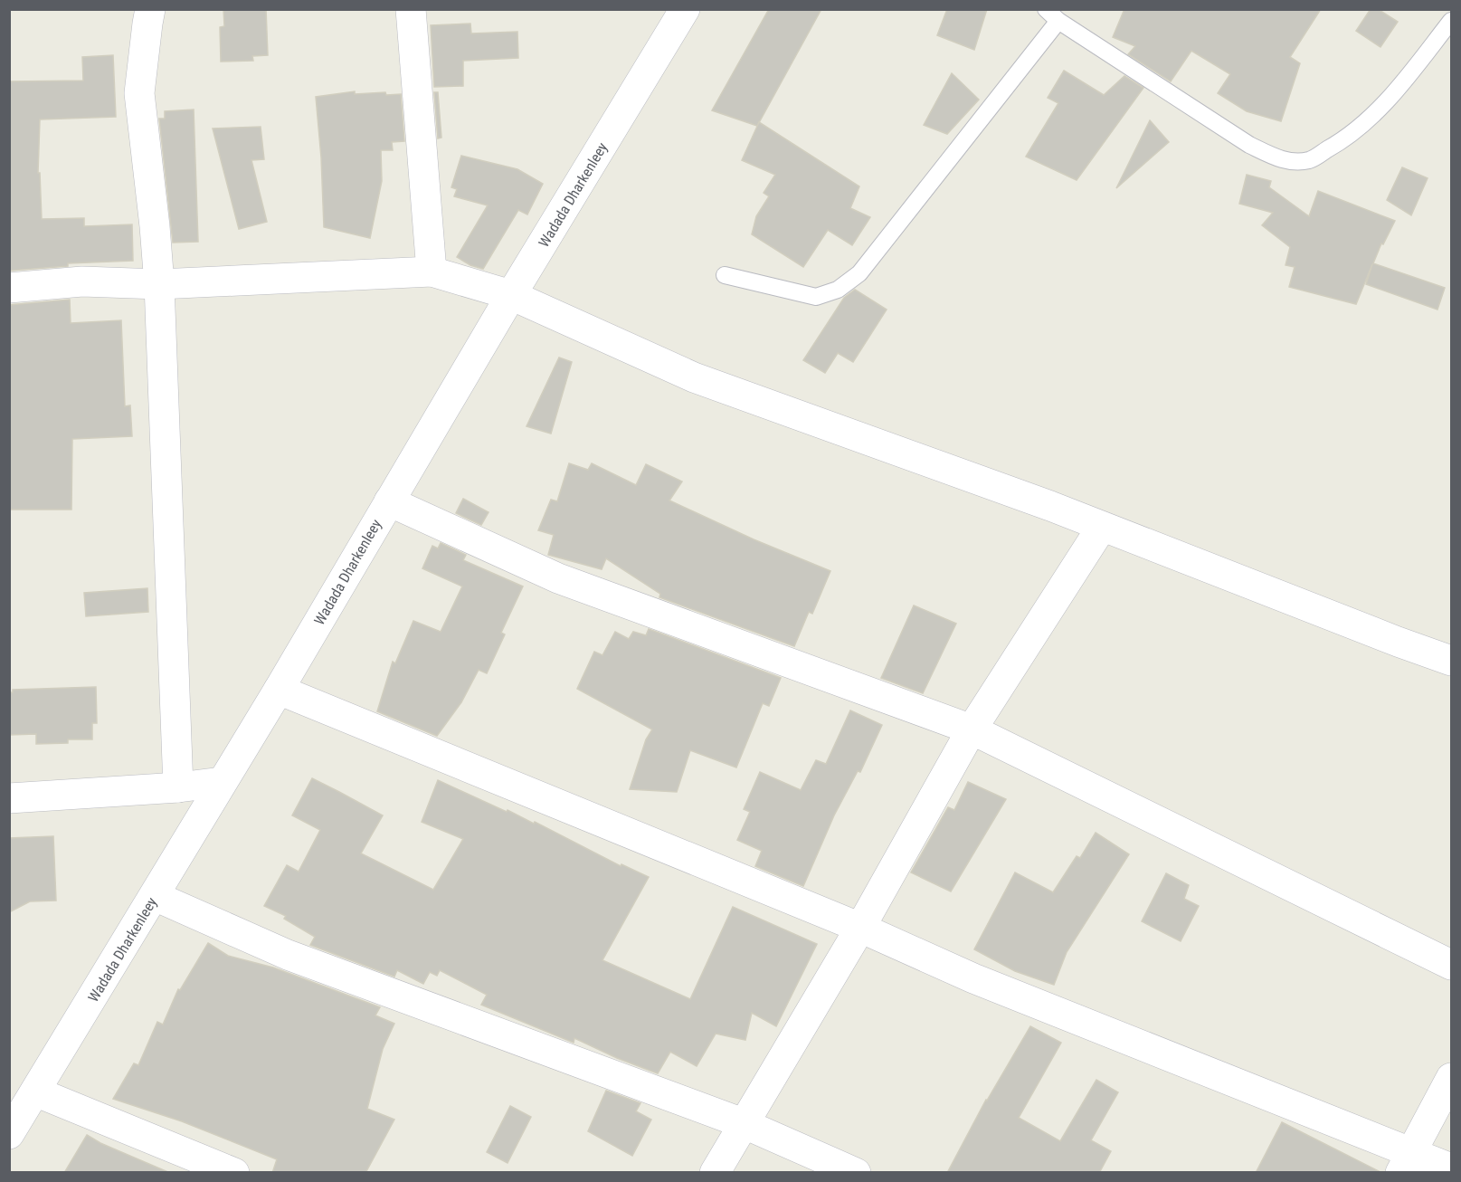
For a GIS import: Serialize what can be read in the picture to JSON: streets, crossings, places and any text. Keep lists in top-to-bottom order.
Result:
{
  "streets": {
    "street": ["Wadada Dharkenleey"]
  }
}
